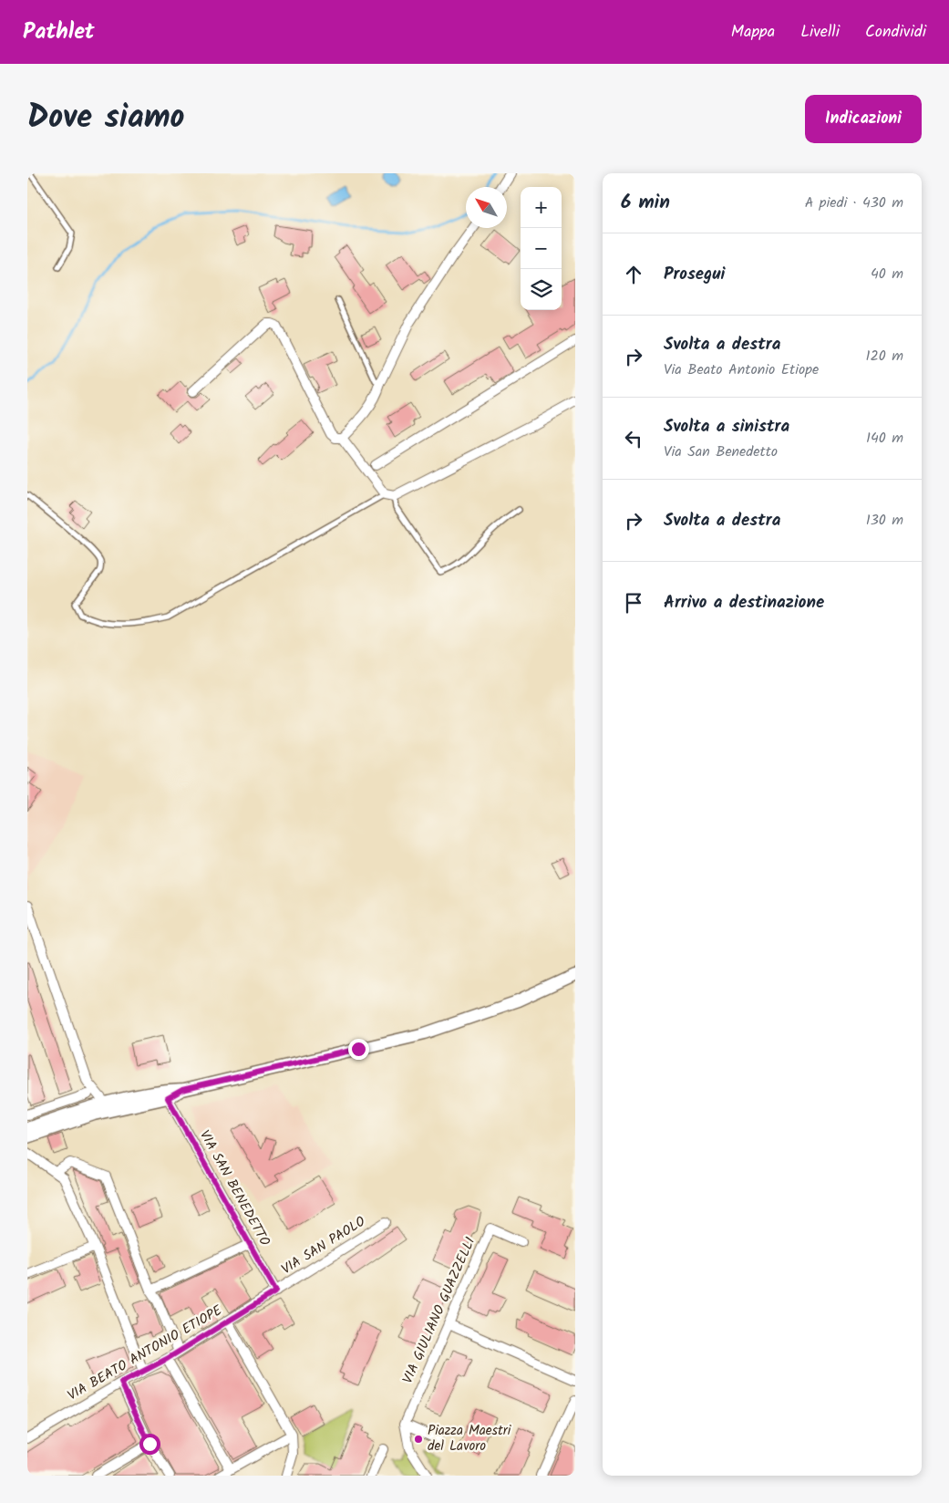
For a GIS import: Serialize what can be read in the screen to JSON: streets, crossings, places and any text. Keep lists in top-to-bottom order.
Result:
{
  "streets": {
    "street": [
      "VIA SAN BENEDETTO",
      "VIA SAN PAOLO",
      "VIA GIULIANO GUAZZELLI",
      "VIA BEATO ANTONIO ETIOPE"
    ]
  },
  "crossings": [
    ["VIA SAN BENEDETTO", "VIA SAN PAOLO"],
    ["VIA SAN BENEDETTO", "VIA BEATO ANTONIO ETIOPE"],
    ["VIA SAN PAOLO", "VIA BEATO ANTONIO ETIOPE"]
  ],
  "places": ["Piazza Maestri del Lavoro"],
  "north": "top left",
  "page": {
    "header": "Pathlet",
    "nav": ["Mappa", "Livelli", "Condividi"],
    "title": "Dove siamo",
    "buttons": "Indicazioni",
    "heading": ["6 min", "A piedi · 430 m"],
    "map_buttons": ["+", "−"],
    "list": [
      ["Prosegui", "40 m"],
      ["Svolta a destra", "Via Beato Antonio Etiope", "120 m"],
      ["Svolta a sinistra", "Via San Benedetto", "140 m"],
      ["Svolta a destra", "130 m"],
      "Arrivo a destinazione"
    ]
  }
}
